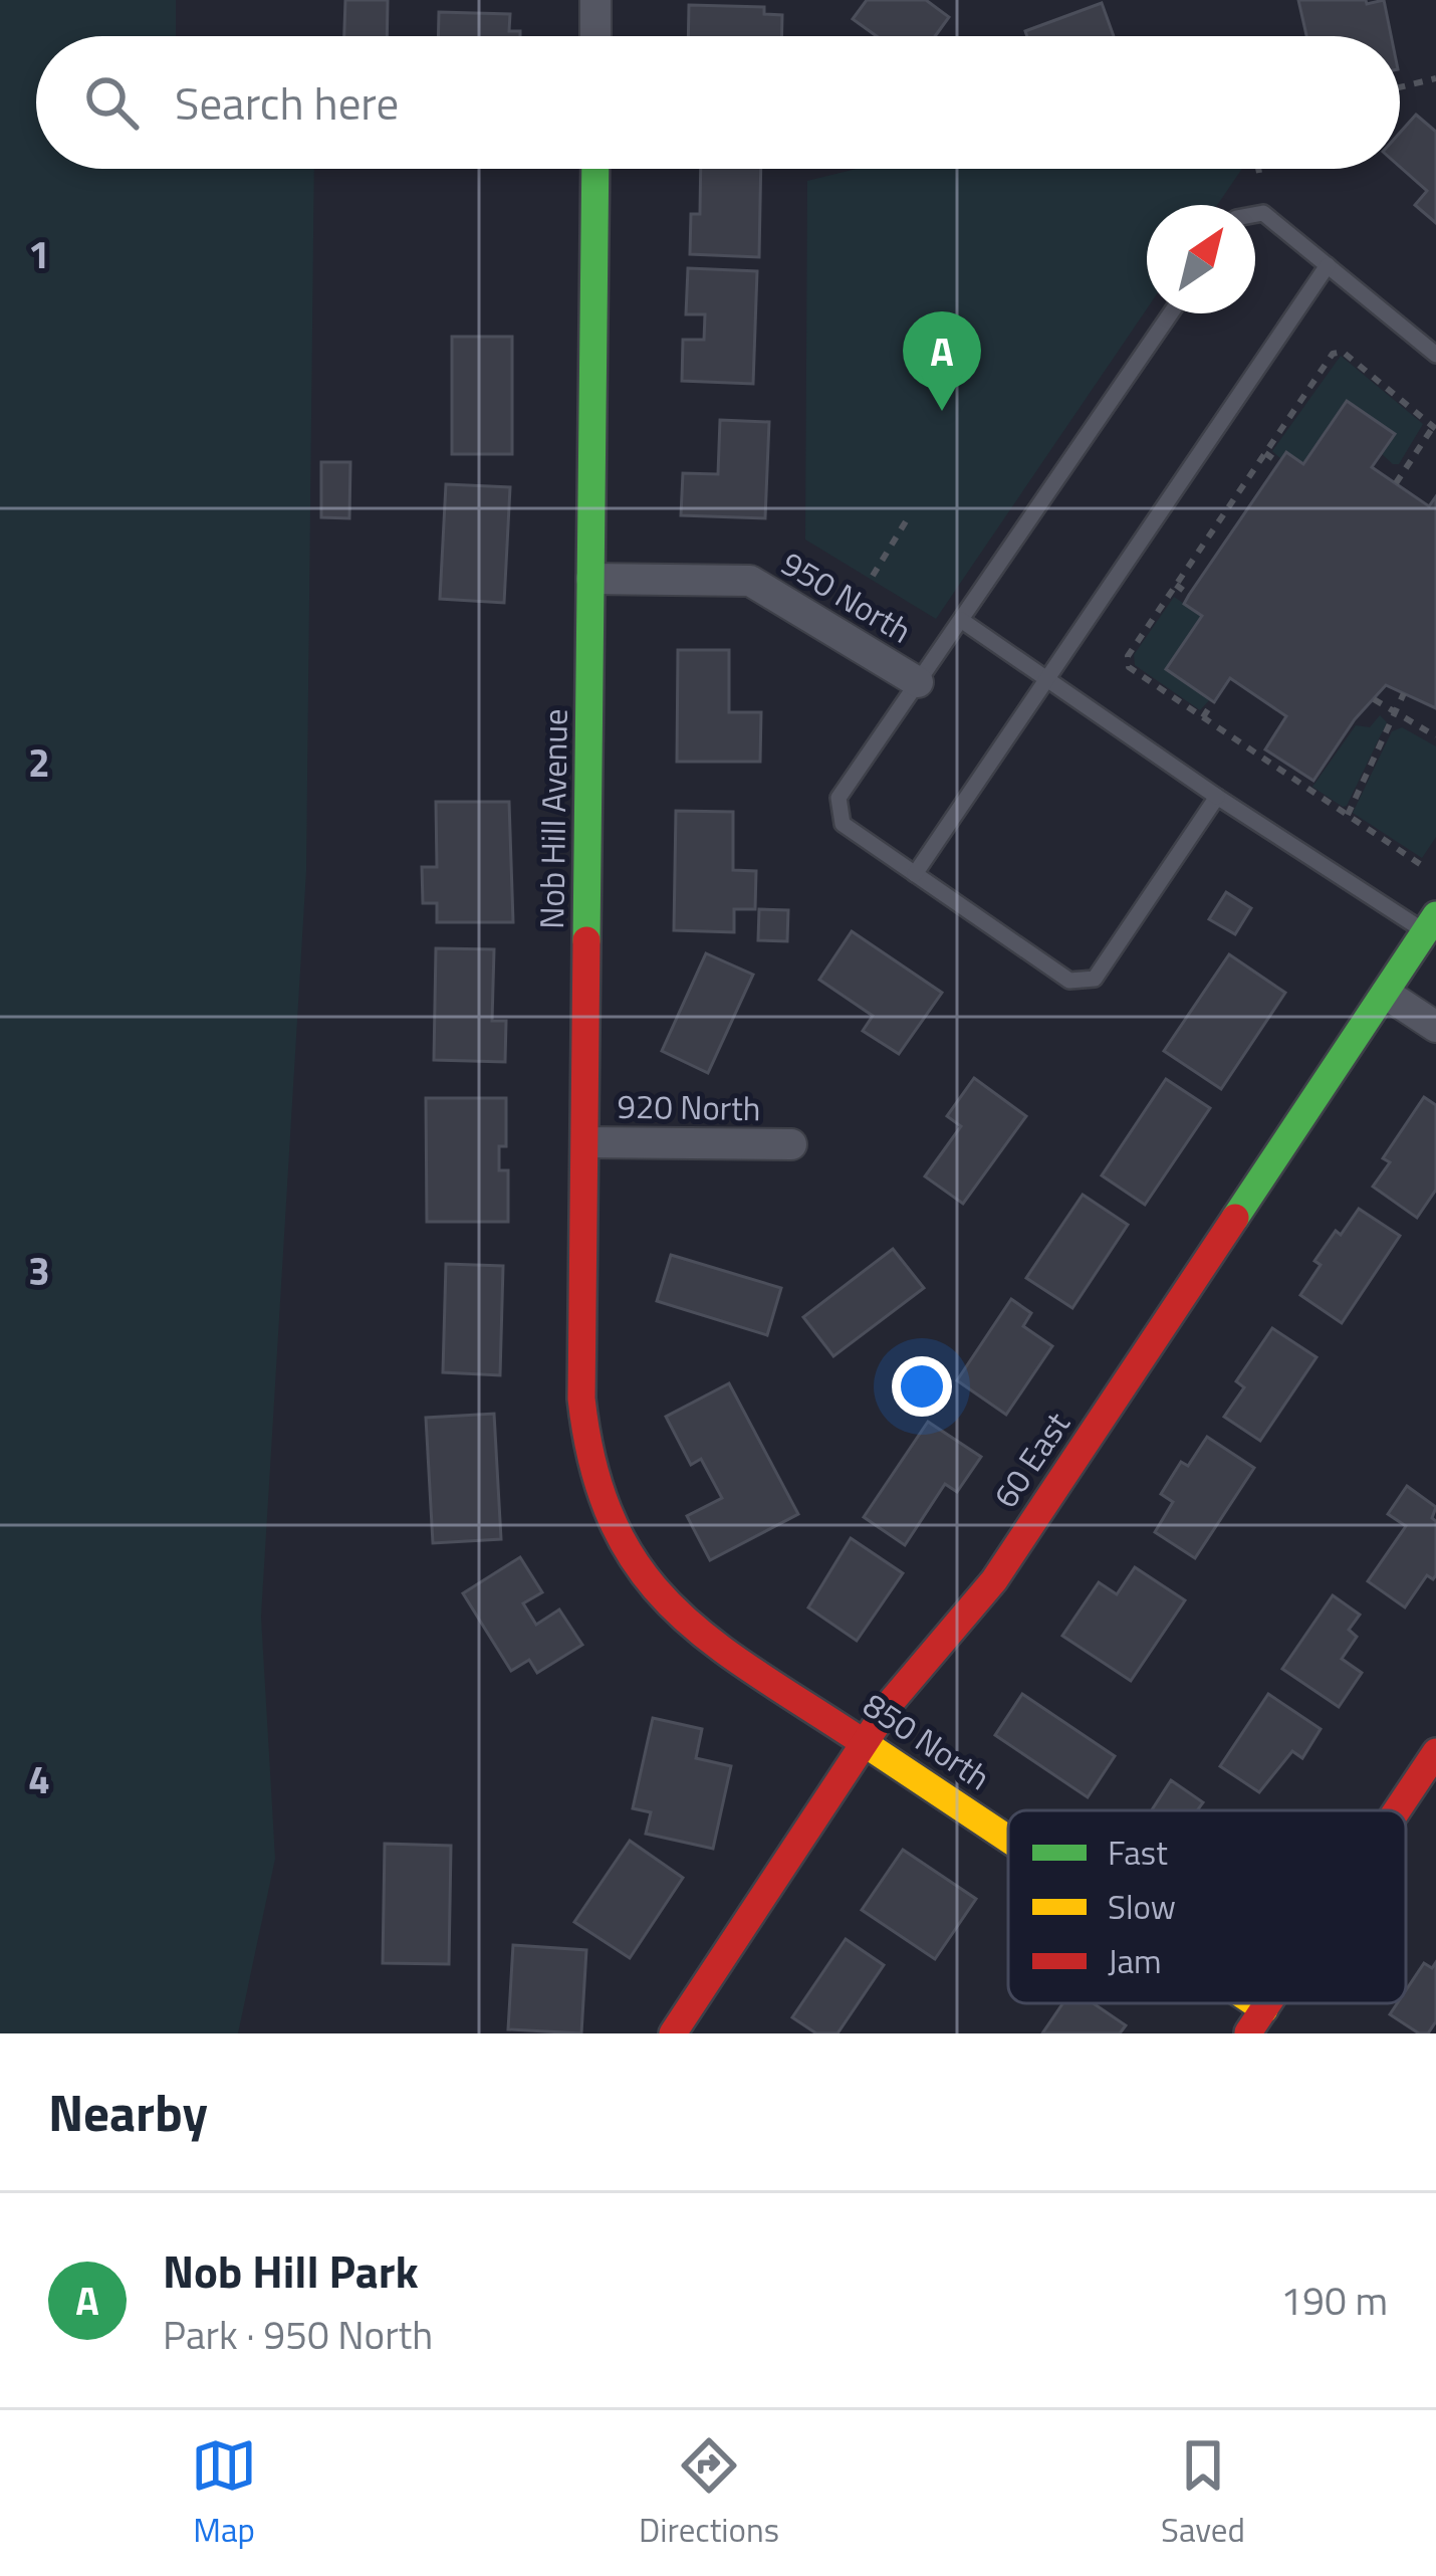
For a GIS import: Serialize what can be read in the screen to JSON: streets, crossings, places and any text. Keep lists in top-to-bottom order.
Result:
{
  "streets": {
    "street": [
      "950 North",
      "Nob Hill Avenue",
      "920 North",
      "60 East",
      "850 North"
    ]
  },
  "crossings": [
    ["950 North", "Nob Hill Avenue"],
    ["Nob Hill Avenue", "920 North"],
    ["Nob Hill Avenue", "850 North"],
    ["60 East", "850 North"]
  ],
  "legend": ["Fast", "Slow", "Jam"],
  "north": "top right",
  "page": {
    "search": "Search here",
    "pins": "A",
    "heading": "Nearby",
    "list": [
      {
        "mark": "A",
        "name": "Nob Hill Park",
        "note": "Park · 950 North",
        "value": "190 m"
      }
    ],
    "nav": ["Map", "Directions", "Saved"]
  },
  "grid": {
    "rows": [
      "1",
      "2",
      "3",
      "4"
    ]
  }
}
